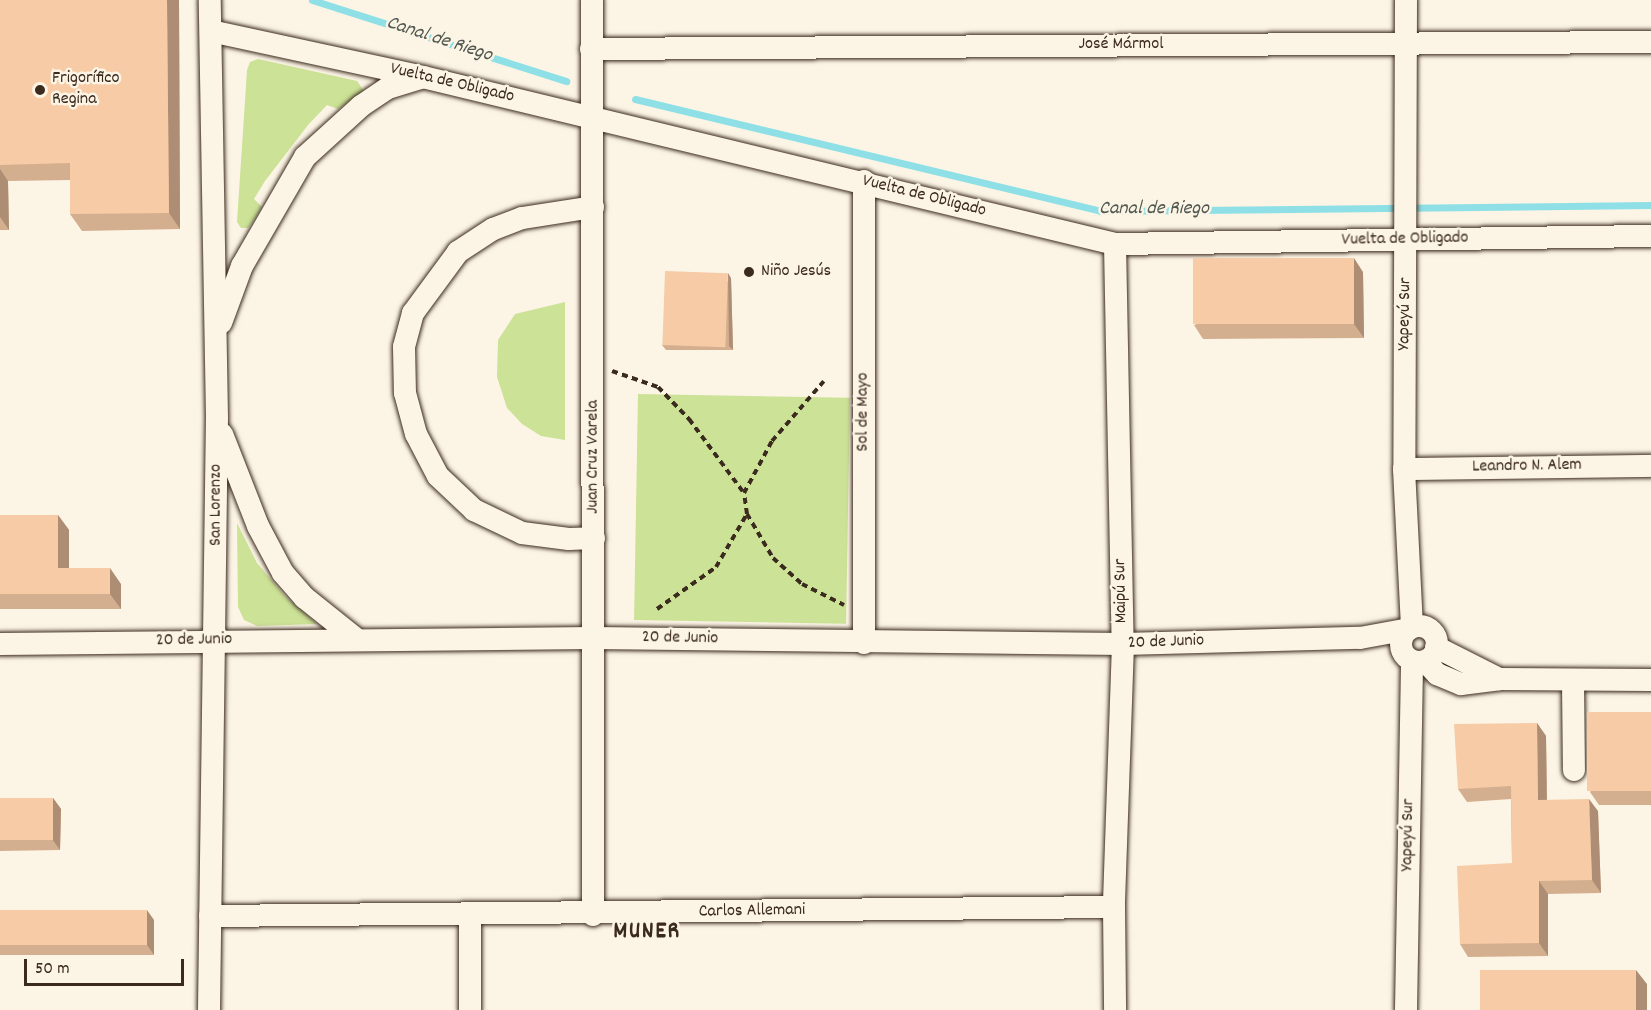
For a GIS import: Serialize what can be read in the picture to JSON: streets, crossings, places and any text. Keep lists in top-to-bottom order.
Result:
{
  "streets": {
    "street": [
      "José Mármol",
      "Vuelta de Obligado",
      "Yapeyú Sur",
      "Sol de Mayo",
      "Juan Cruz Varela",
      "Leandro N. Alem",
      "San Lorenzo",
      "Maipú Sur",
      "20 de Junio",
      "Carlos Allemani"
    ]
  },
  "crossings": [
    ["José Mármol", "Yapeyú Sur"],
    ["José Mármol", "Juan Cruz Varela"],
    ["Vuelta de Obligado", "Yapeyú Sur"],
    ["Vuelta de Obligado", "Sol de Mayo"],
    ["Vuelta de Obligado", "Juan Cruz Varela"],
    ["Vuelta de Obligado", "San Lorenzo"],
    ["Vuelta de Obligado", "Maipú Sur"],
    ["Yapeyú Sur", "Leandro N. Alem"],
    ["Yapeyú Sur", "20 de Junio"],
    ["Sol de Mayo", "20 de Junio"],
    ["Juan Cruz Varela", "20 de Junio"],
    ["Juan Cruz Varela", "Carlos Allemani"],
    ["San Lorenzo", "20 de Junio"],
    ["San Lorenzo", "Carlos Allemani"],
    ["Maipú Sur", "20 de Junio"],
    ["Maipú Sur", "Carlos Allemani"]
  ],
  "districts": ["MUNER"],
  "water": ["Canal de Riego"],
  "places": ["Frigorífico Regina", "Niño Jesús"],
  "scale_bar": "50 m"
}
